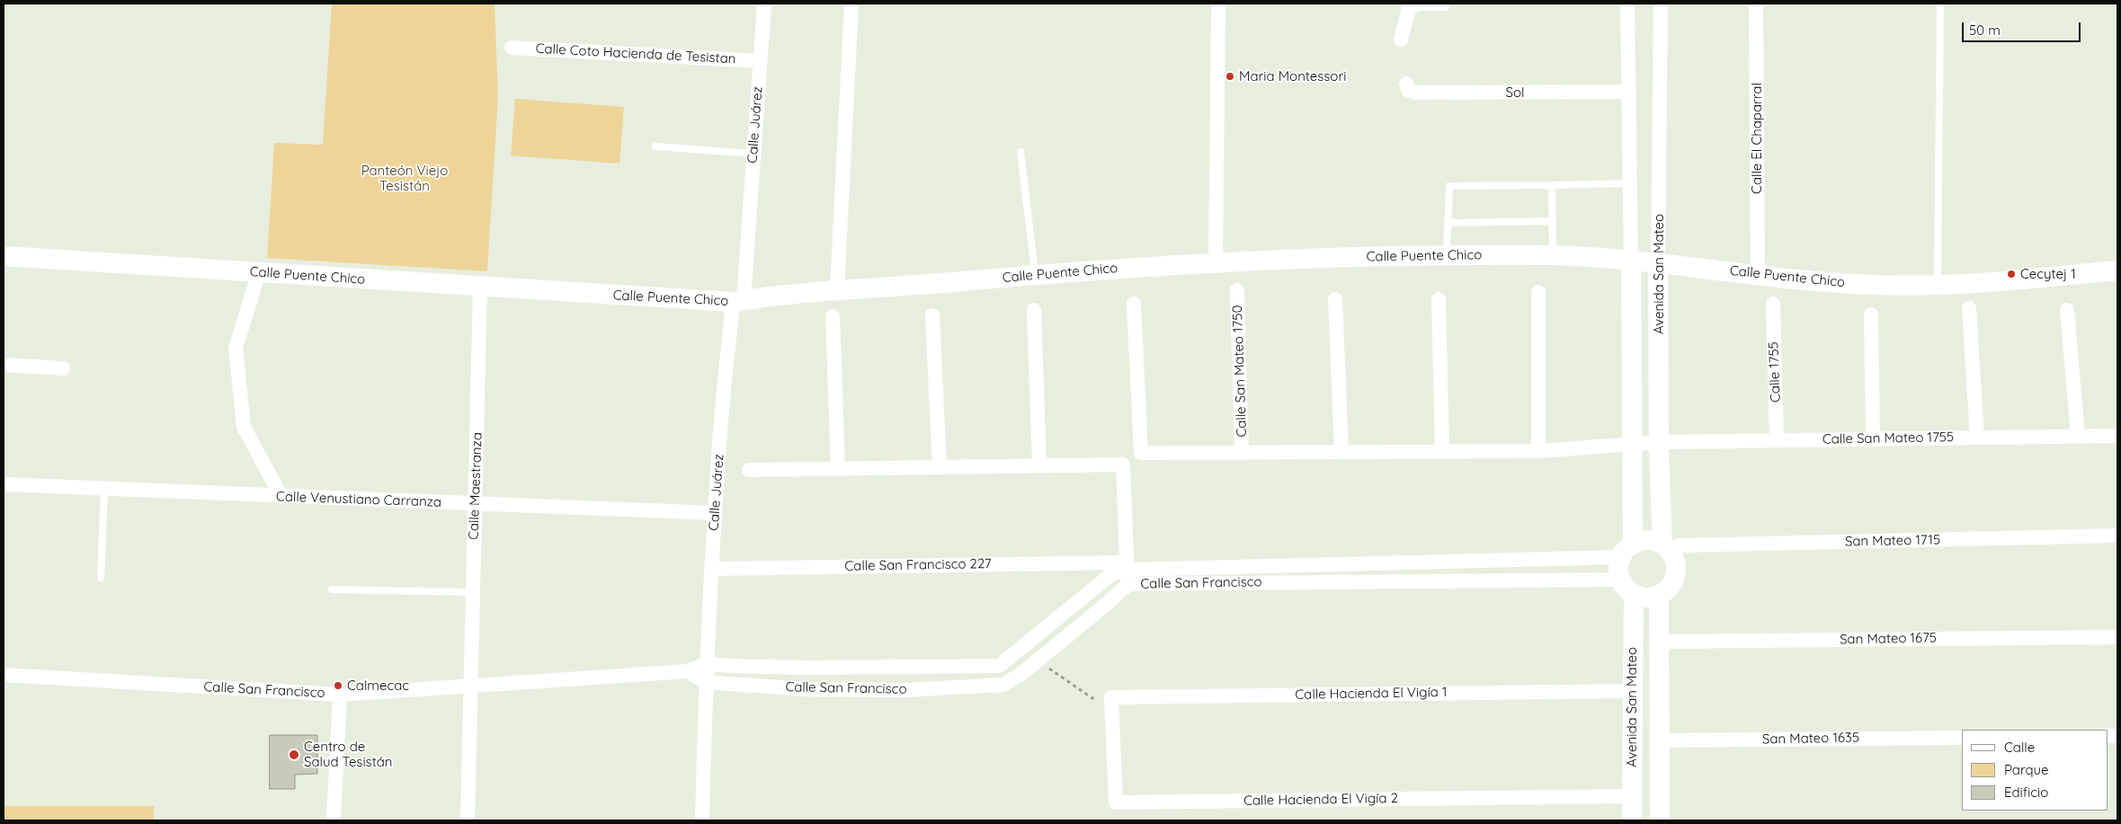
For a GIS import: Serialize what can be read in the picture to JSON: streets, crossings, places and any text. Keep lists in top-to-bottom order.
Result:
{
  "streets": {
    "main road": ["Calle Puente Chico", "Avenida San Mateo"],
    "street": [
      "Calle Coto Hacienda de Tesistan",
      "Sol",
      "Calle Juárez",
      "Calle El Chaparral",
      "Calle San Mateo 1750",
      "Calle 1755",
      "Calle San Mateo 1755",
      "Calle Maestranza",
      "Calle Venustiano Carranza",
      "San Mateo 1715",
      "Calle San Francisco 227",
      "Calle San Francisco",
      "San Mateo 1675",
      "Calle Hacienda El Vigía 1",
      "San Mateo 1635",
      "Calle Hacienda El Vigía 2"
    ]
  },
  "crossings": [
    ["Calle Coto Hacienda de Tesistan", "Calle Juárez"],
    ["Sol", "Avenida San Mateo"],
    ["Calle Juárez", "Calle Puente Chico"],
    ["Calle Juárez", "Calle Venustiano Carranza"],
    ["Calle Juárez", "Calle San Francisco 227"],
    ["Calle Juárez", "Calle San Francisco"],
    ["Calle El Chaparral", "Calle Puente Chico"],
    ["Calle Puente Chico", "Avenida San Mateo"],
    ["Calle Puente Chico", "Calle Maestranza"],
    ["Avenida San Mateo", "Calle San Mateo 1750"],
    ["Avenida San Mateo", "Calle San Mateo 1755"],
    ["Avenida San Mateo", "San Mateo 1715"],
    ["Avenida San Mateo", "Calle San Francisco"],
    ["Avenida San Mateo", "San Mateo 1675"],
    ["Avenida San Mateo", "Calle Hacienda El Vigía 1"],
    ["Avenida San Mateo", "San Mateo 1635"],
    ["Avenida San Mateo", "Calle Hacienda El Vigía 2"],
    ["Calle San Mateo 1750", "Calle San Mateo 1755"],
    ["Calle 1755", "Calle San Mateo 1755"],
    ["Calle Maestranza", "Calle Venustiano Carranza"],
    ["Calle Maestranza", "Calle San Francisco"],
    ["San Mateo 1715", "Calle San Francisco"],
    ["Calle San Francisco 227", "Calle San Francisco"],
    ["Calle Hacienda El Vigía 1", "Calle Hacienda El Vigía 2"]
  ],
  "parks": ["Panteón Viejo Tesistán"],
  "places": [
    "Maria Montessori",
    "Cecytej 1",
    "Calmecac",
    "Centro de Salud Tesistán"
  ],
  "legend": ["Calle", "Parque", "Edificio"],
  "scale_bar": "50 m"
}
